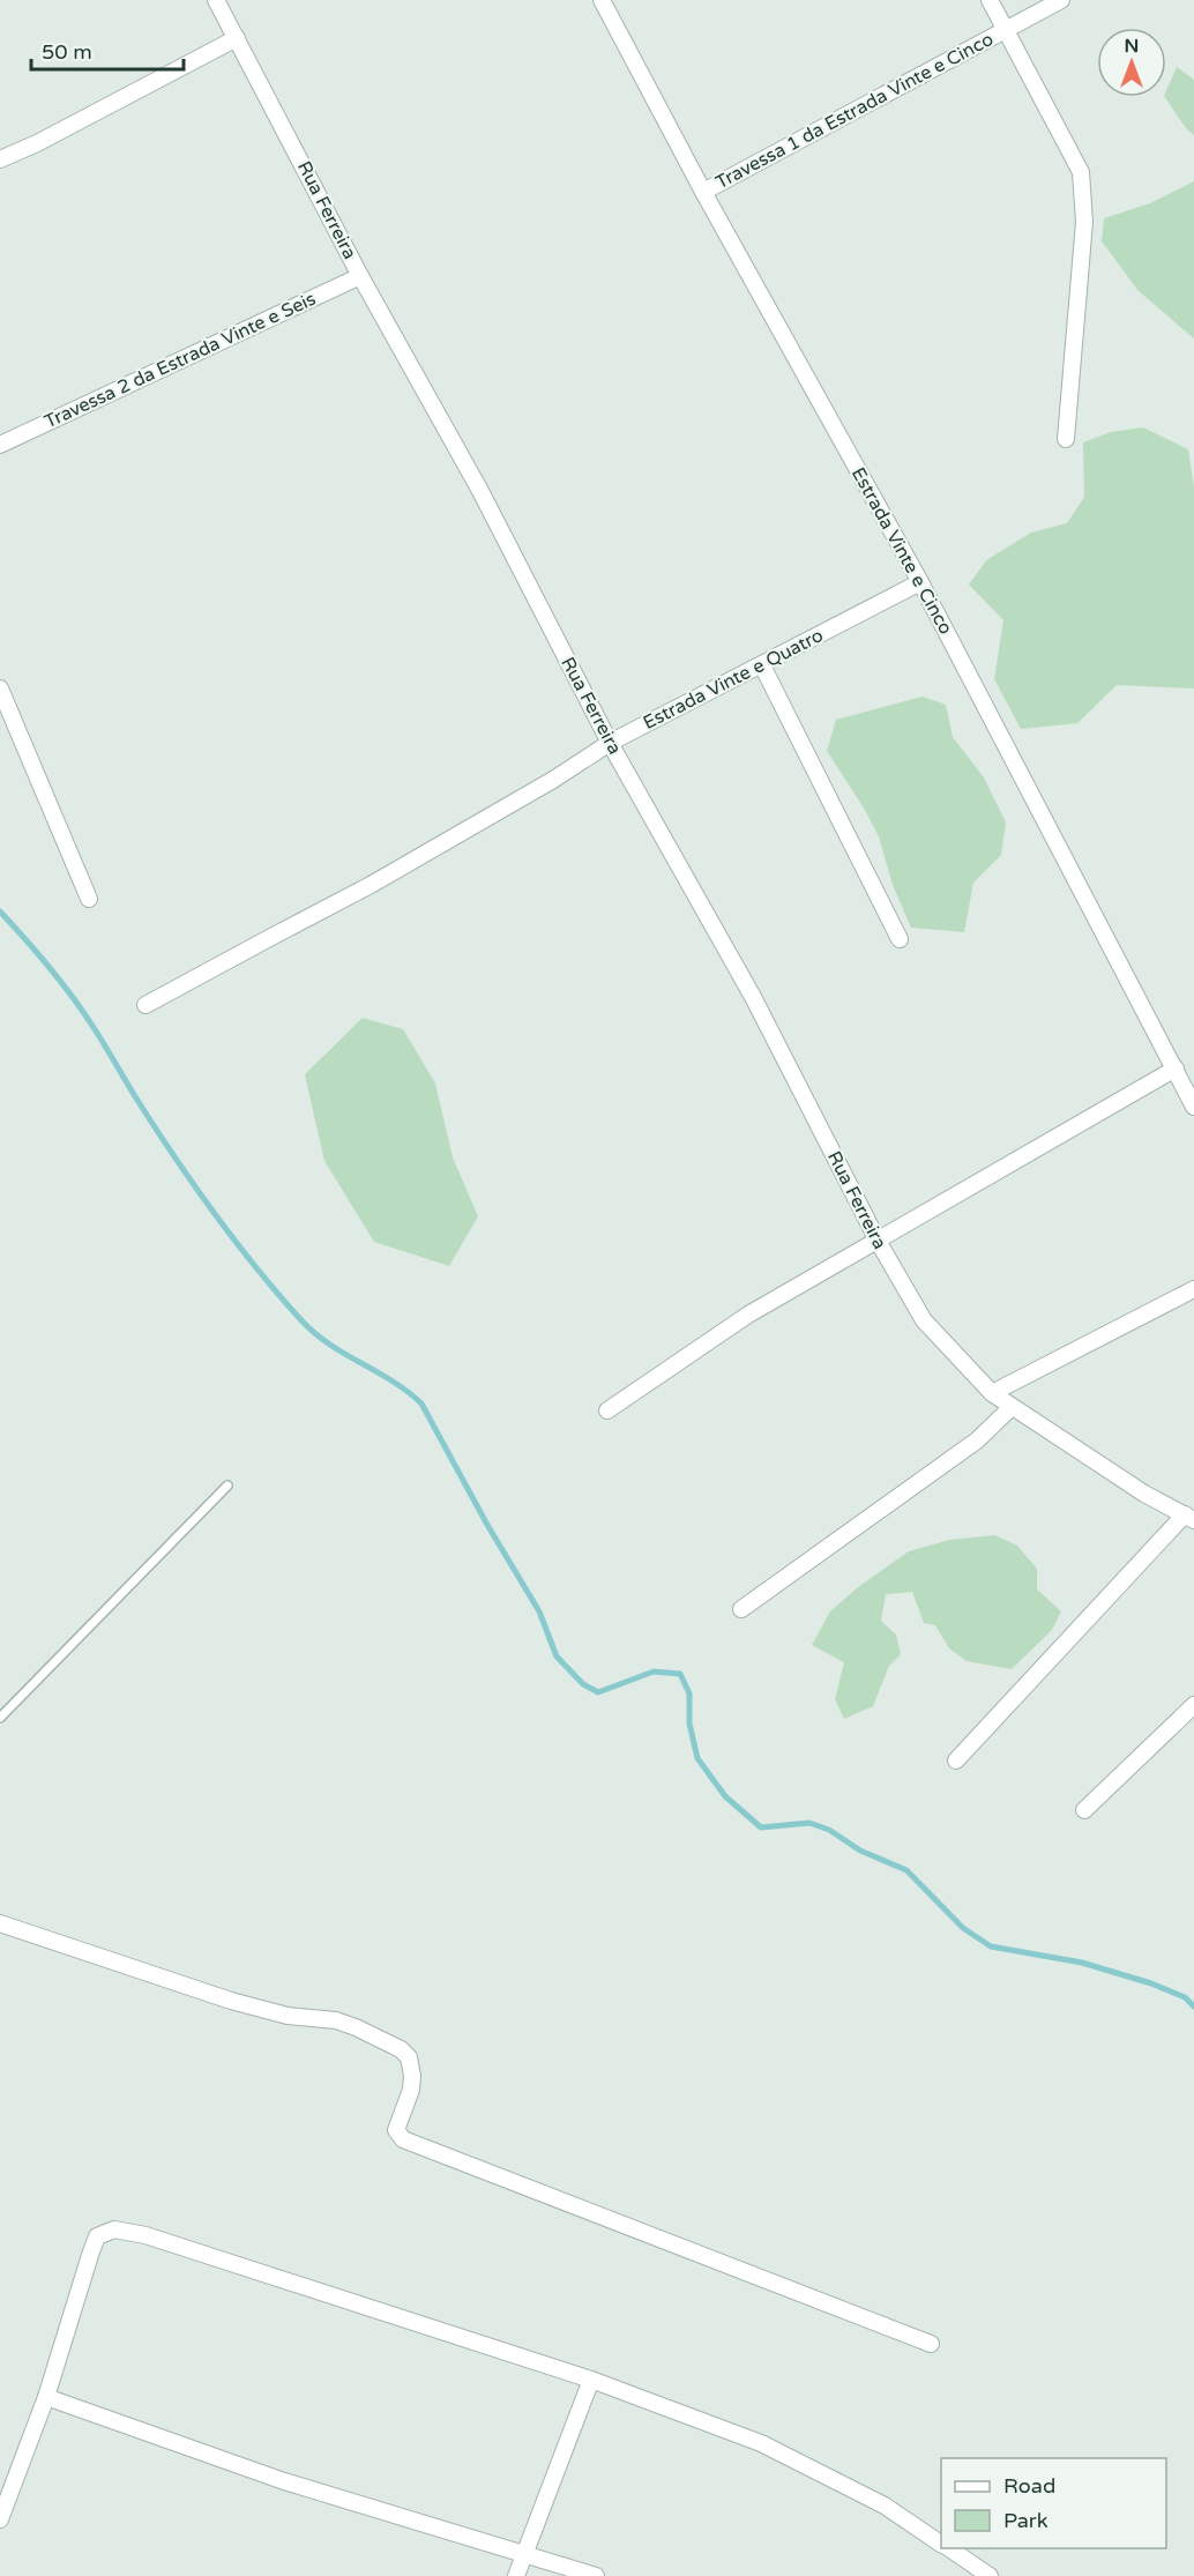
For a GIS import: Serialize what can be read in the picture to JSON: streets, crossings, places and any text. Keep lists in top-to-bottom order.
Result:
{
  "streets": {
    "street": [
      "Travessa 1 da Estrada Vinte e Cinco",
      "Rua Ferreira",
      "Travessa 2 da Estrada Vinte e Seis",
      "Estrada Vinte e Cinco",
      "Estrada Vinte e Quatro"
    ]
  },
  "crossings": [
    ["Travessa 1 da Estrada Vinte e Cinco", "Estrada Vinte e Cinco"],
    ["Rua Ferreira", "Travessa 2 da Estrada Vinte e Seis"],
    ["Rua Ferreira", "Estrada Vinte e Quatro"],
    ["Estrada Vinte e Cinco", "Estrada Vinte e Quatro"]
  ],
  "legend": ["Road", "Park"],
  "scale_bar": "50 m",
  "north": "top"
}
